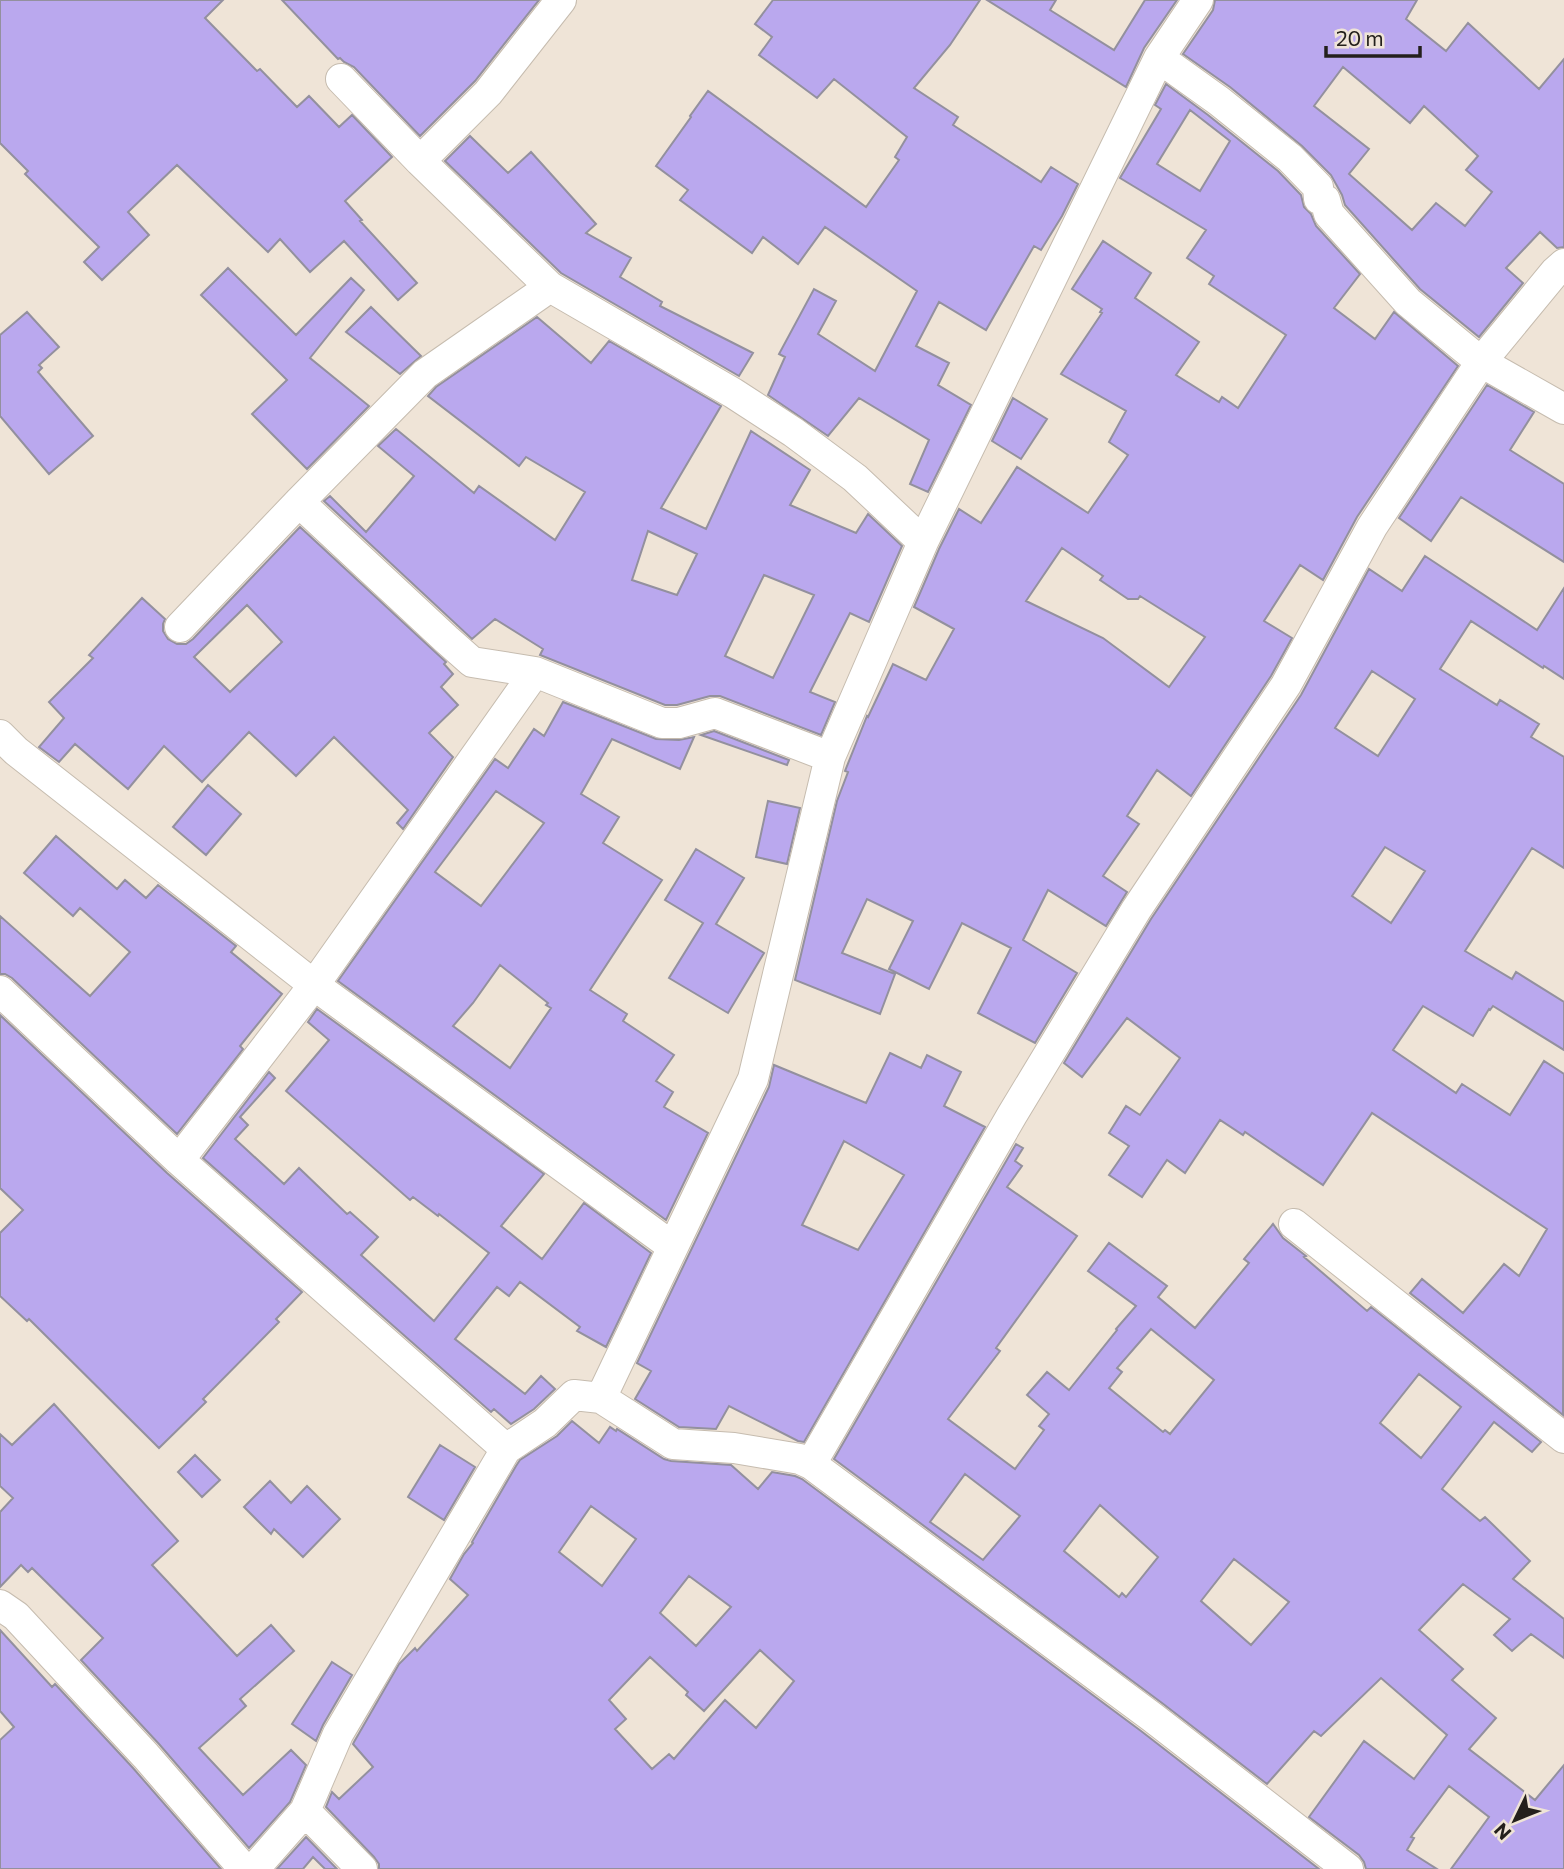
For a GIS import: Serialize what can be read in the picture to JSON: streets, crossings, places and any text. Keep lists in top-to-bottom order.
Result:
{
  "scale_bar": "20 m",
  "north": "bottom left"
}
